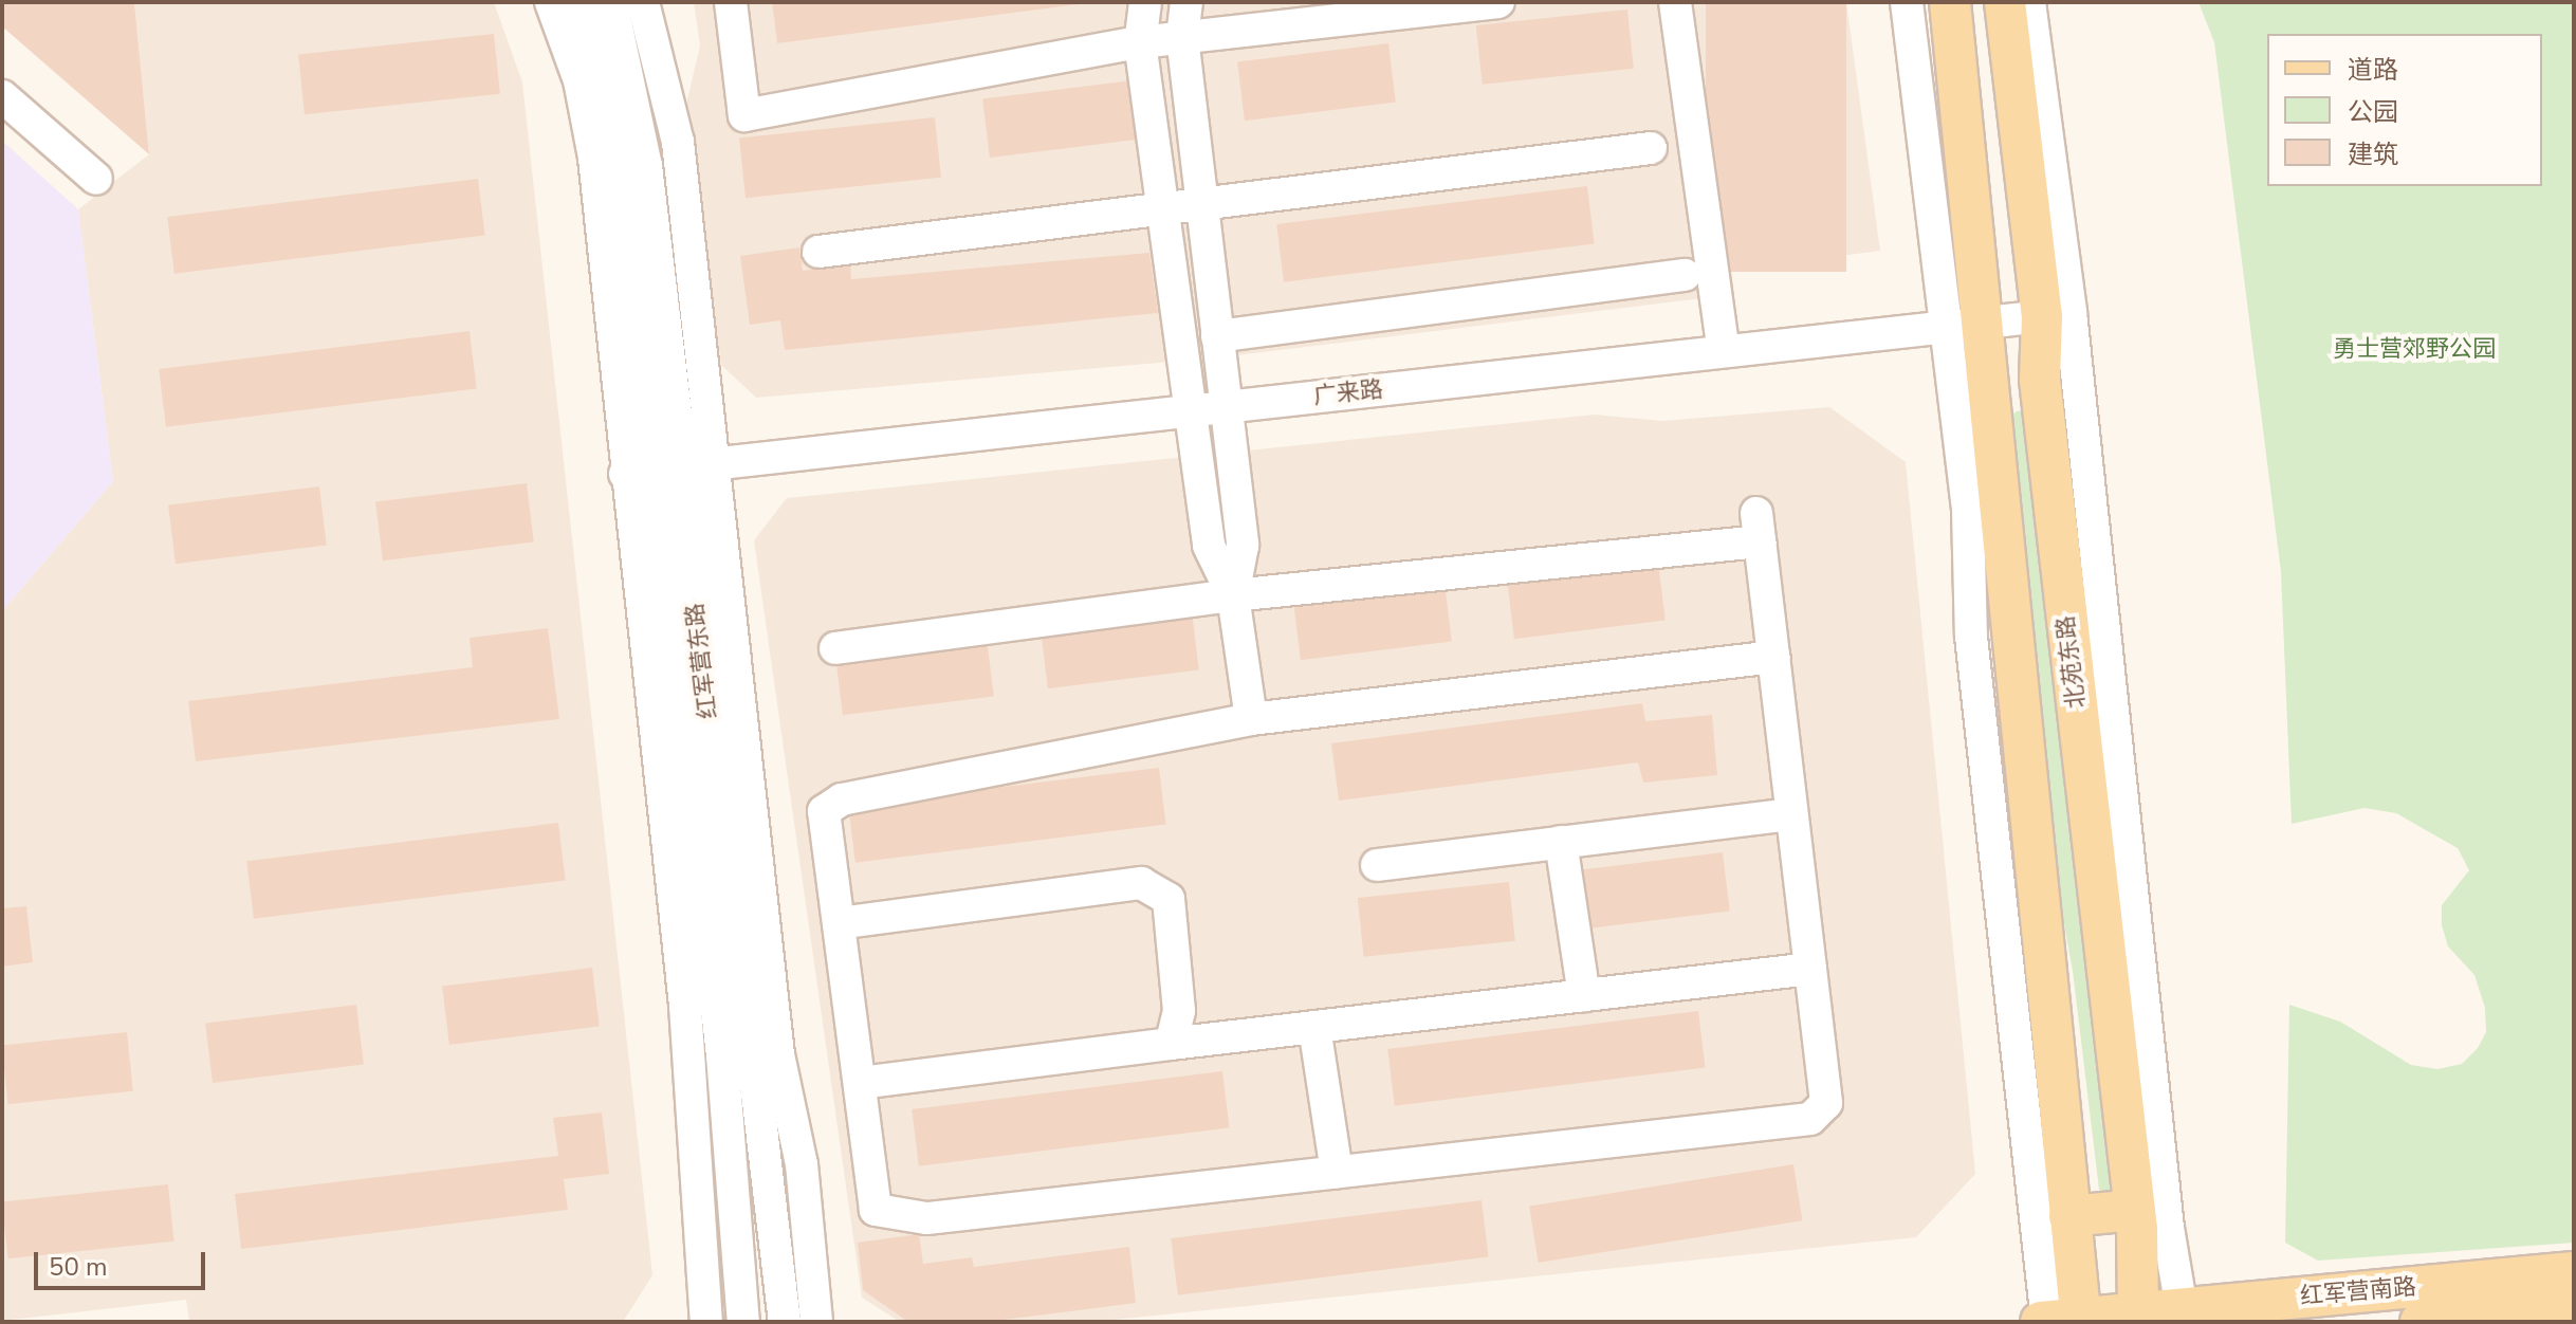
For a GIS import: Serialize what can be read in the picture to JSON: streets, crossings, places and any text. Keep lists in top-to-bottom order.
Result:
{
  "streets": {
    "main road": ["北苑东路", "红军营南路"],
    "street": ["广来路", "红军营东路"]
  },
  "crossings": [
    ["广来路", "红军营东路"],
    ["广来路", "北苑东路"],
    ["北苑东路", "红军营南路"]
  ],
  "parks": ["勇士营郊野公园"],
  "legend": ["道路", "公园", "建筑"],
  "scale_bar": "50 m"
}
